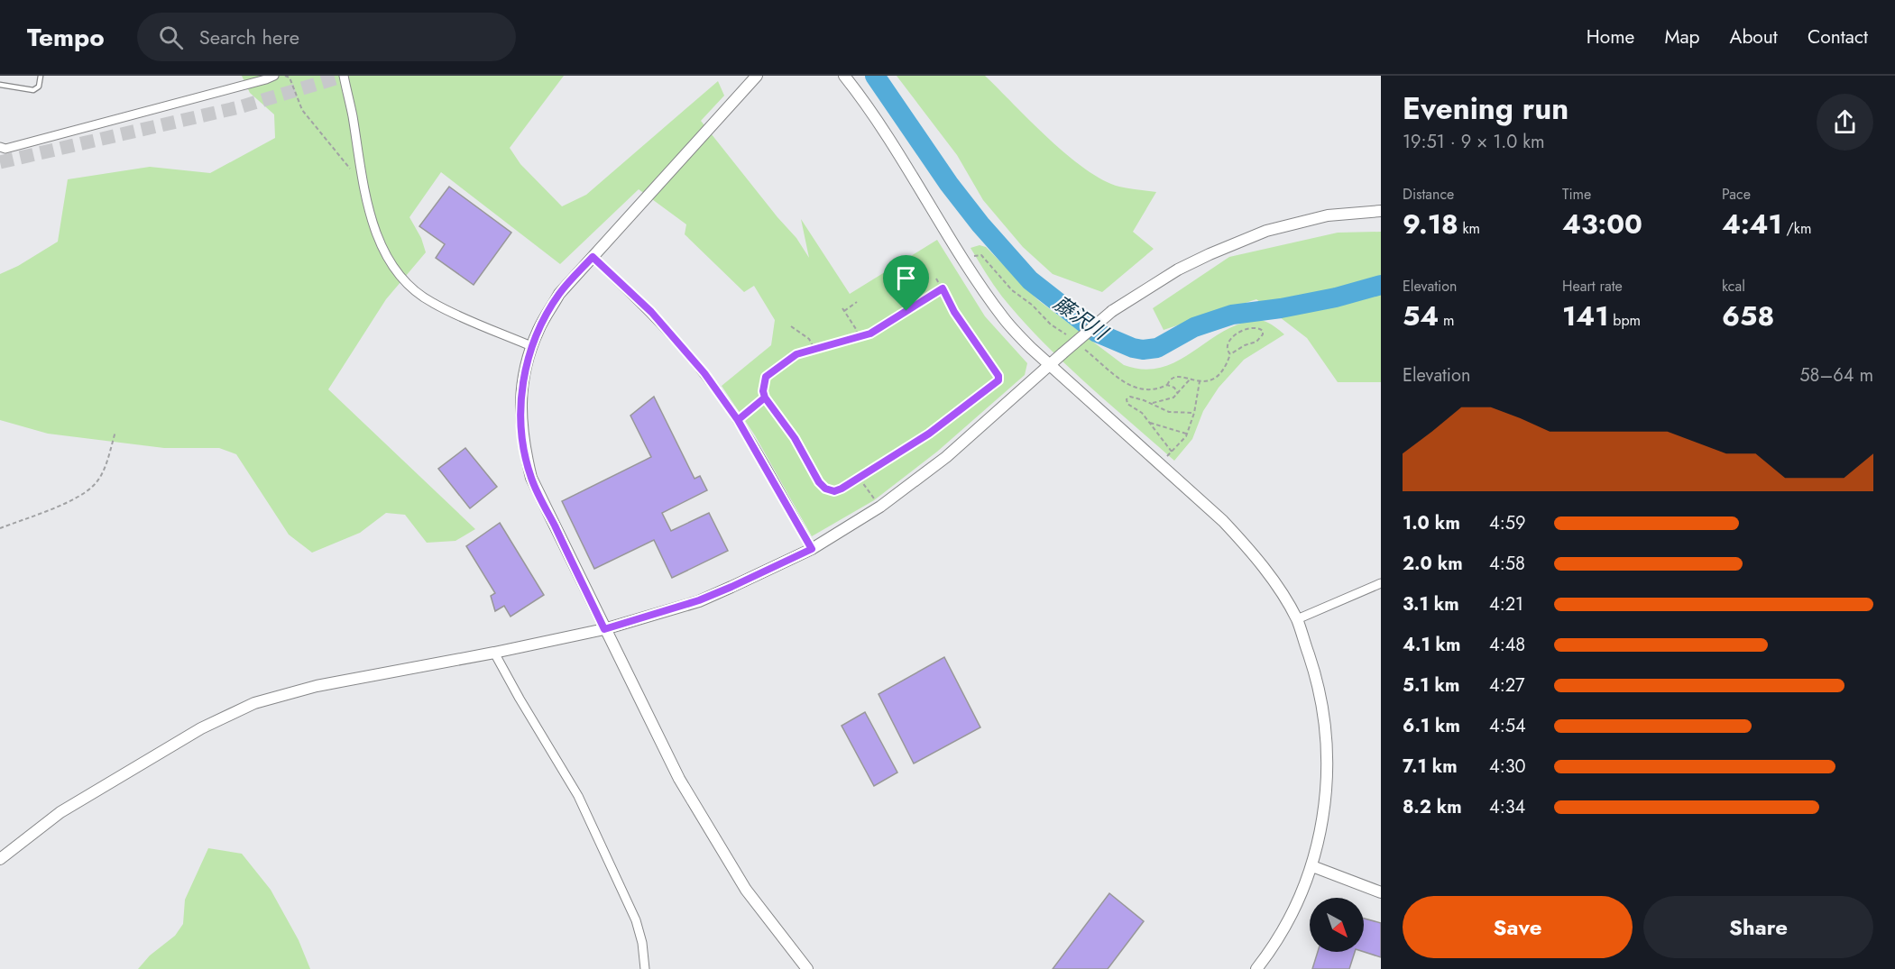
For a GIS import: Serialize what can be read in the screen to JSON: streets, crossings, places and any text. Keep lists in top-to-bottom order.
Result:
{
  "water": ["藤沢川"],
  "north": "bottom right",
  "page": {
    "header": "Tempo",
    "search": "Search here",
    "nav": [
      "Home",
      "Map",
      "About",
      "Contact"
    ],
    "heading": ["Evening run", "19:51 · 9 × 1.0 km"],
    "stats": [
      ["Distance", "9.18 km"],
      ["Time", "43:00"],
      ["Pace", "4:41 /km"],
      ["Elevation", "54 m"],
      ["Heart rate", "141 bpm"],
      ["kcal", "658"]
    ],
    "chart": ["Elevation", "58–64 m"],
    "list": [
      {
        "name": "1.0 km",
        "note": "4:59"
      },
      {
        "name": "2.0 km",
        "note": "4:58"
      },
      {
        "name": "3.1 km",
        "note": "4:21"
      },
      {
        "name": "4.1 km",
        "note": "4:48"
      },
      {
        "name": "5.1 km",
        "note": "4:27"
      },
      {
        "name": "6.1 km",
        "note": "4:54"
      },
      {
        "name": "7.1 km",
        "note": "4:30"
      },
      {
        "name": "8.2 km",
        "note": "4:34"
      }
    ],
    "buttons": ["Save", "Share"]
  }
}
